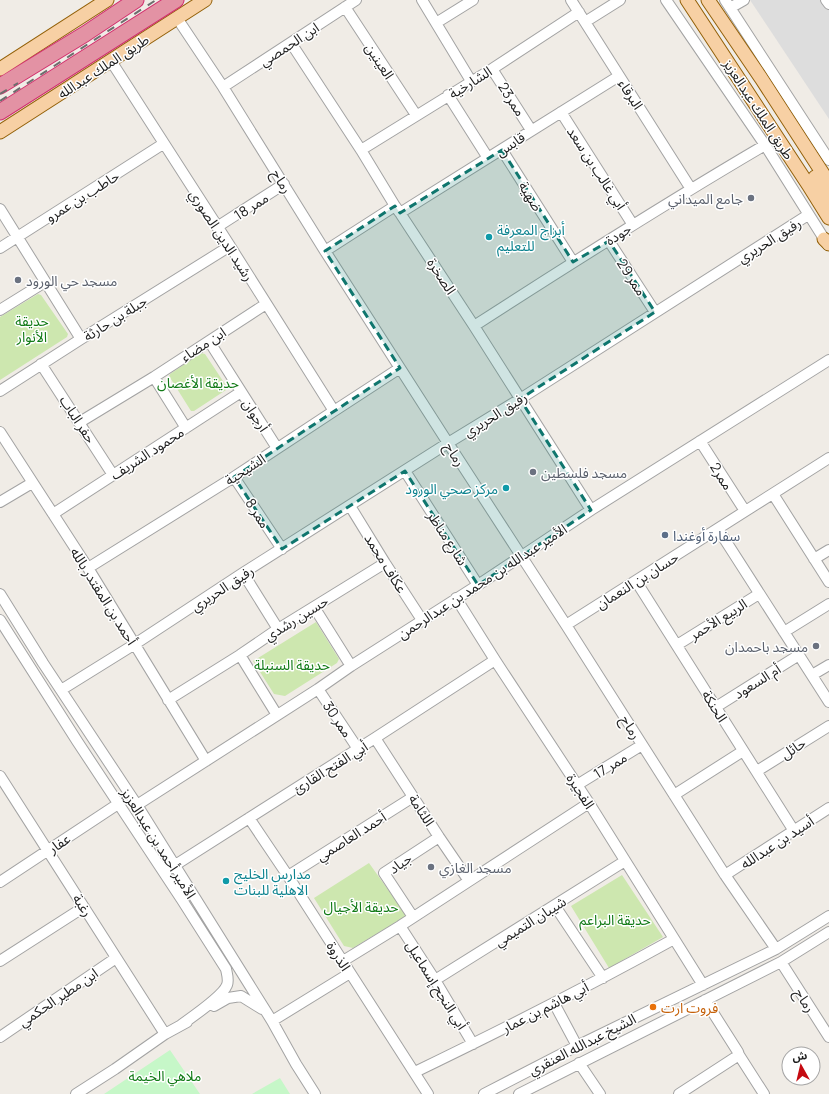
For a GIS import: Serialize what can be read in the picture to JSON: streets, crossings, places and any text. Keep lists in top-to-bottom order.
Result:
{
  "streets": {
    "highway": ["طريق الملك عبدالله"],
    "main road": ["طريق الملك عبدالعزيز"],
    "street": [
      "ابن الحمصي",
      "العينين",
      "الشارخية",
      "البرقاء",
      "ممر23",
      "قابس",
      "أبي غالب بن سعد",
      "رماح",
      "حاطب بن عمرو",
      "ضهية",
      "ممر 18",
      "جودة",
      "رشيد الدين الصوري",
      "رفيق الحريري",
      "الصخرة",
      "ممر 29",
      "جبلة بن حارثة",
      "ابن مضاء",
      "أرجوان",
      "حفر الباب",
      "محمود الشريف",
      "الشيحية",
      "ممر2",
      "ممر 8",
      "شارع مناظر",
      "عكاف محمد",
      "حسان بن النعمان",
      "الأمير عبدالله بن محمد بن عبدالرحمن",
      "أحمد بن المقتدر بالله",
      "حسين رشدي",
      "الربيع الأحمر",
      "أم السعود",
      "الحنكة",
      "ممر 30",
      "حائل",
      "ممر 17",
      "أبي الفتح القارئ",
      "الفجيرة",
      "اللثامة",
      "أحمد العاصمي",
      "أسيد بن عبدالله",
      "عفار",
      "الأمير أحمد بن عبدالعزيز",
      "جياد",
      "رغبة",
      "شيبان التميمي",
      "الذروة",
      "أبي النجح إسماعيل",
      "ابن مطير الحكمي",
      "أبي هاشم بن عمار",
      "الشيخ عبدالله العنقري"
    ]
  },
  "crossings": [
    ["ابن الحمصي", "العينين"],
    ["ابن الحمصي", "رماح"],
    ["ابن الحمصي", "الصخرة"],
    ["العينين", "الشارخية"],
    ["طريق الملك عبدالله", "رماح"],
    ["طريق الملك عبدالله", "رشيد الدين الصوري"],
    ["الشارخية", "البرقاء"],
    ["الشارخية", "ممر23"],
    ["الشارخية", "الصخرة"],
    ["البرقاء", "قابس"],
    ["البرقاء", "جودة"],
    ["ممر23", "قابس"],
    ["قابس", "أبي غالب بن سعد"],
    ["قابس", "رماح"],
    ["قابس", "ضهية"],
    ["قابس", "الصخرة"],
    ["أبي غالب بن سعد", "جودة"],
    ["رماح", "ممر 18"],
    ["رماح", "رفيق الحريري"],
    ["رماح", "الشيحية"],
    ["رماح", "حسان بن النعمان"],
    ["رماح", "الأمير عبدالله بن محمد بن عبدالرحمن"],
    ["رماح", "ممر 17"],
    ["رماح", "أسيد بن عبدالله"],
    ["رماح", "الشيخ عبدالله العنقري"],
    ["حاطب بن عمرو", "رشيد الدين الصوري"],
    ["ضهية", "جودة"],
    ["ممر 18", "رشيد الدين الصوري"],
    ["جودة", "الصخرة"],
    ["جودة", "ممر 29"],
    ["رشيد الدين الصوري", "جبلة بن حارثة"],
    ["رشيد الدين الصوري", "ابن مضاء"],
    ["رشيد الدين الصوري", "الشيحية"],
    ["رفيق الحريري", "الصخرة"],
    ["رفيق الحريري", "ممر 29"],
    ["رفيق الحريري", "ممر 8"],
    ["رفيق الحريري", "شارع مناظر"],
    ["رفيق الحريري", "عكاف محمد"],
    ["رفيق الحريري", "أحمد بن المقتدر بالله"],
    ["رفيق الحريري", "الأمير أحمد بن عبدالعزيز"],
    ["الصخرة", "الأمير عبدالله بن محمد بن عبدالرحمن"],
    ["جبلة بن حارثة", "حفر الباب"],
    ["ابن مضاء", "أرجوان"],
    ["ابن مضاء", "حفر الباب"],
    ["أرجوان", "محمود الشريف"],
    ["أرجوان", "الشيحية"],
    ["حفر الباب", "محمود الشريف"],
    ["محمود الشريف", "أحمد بن المقتدر بالله"],
    ["الشيحية", "ممر 8"],
    ["الشيحية", "أحمد بن المقتدر بالله"],
    ["ممر2", "حسان بن النعمان"],
    ["ممر2", "الأمير عبدالله بن محمد بن عبدالرحمن"],
    ["شارع مناظر", "الأمير عبدالله بن محمد بن عبدالرحمن"],
    ["عكاف محمد", "الأمير عبدالله بن محمد بن عبدالرحمن"],
    ["عكاف محمد", "حسين رشدي"],
    ["حسان بن النعمان", "الحنكة"],
    ["الأمير عبدالله بن محمد بن عبدالرحمن", "أحمد بن المقتدر بالله"],
    ["الأمير عبدالله بن محمد بن عبدالرحمن", "ممر 30"],
    ["الأمير عبدالله بن محمد بن عبدالرحمن", "الفجيرة"],
    ["الأمير عبدالله بن محمد بن عبدالرحمن", "الأمير أحمد بن عبدالعزيز"],
    ["أحمد بن المقتدر بالله", "حسين رشدي"],
    ["الربيع الأحمر", "الحنكة"],
    ["أم السعود", "الحنكة"],
    ["الحنكة", "حائل"],
    ["الحنكة", "أسيد بن عبدالله"],
    ["ممر 30", "أبي الفتح القارئ"],
    ["ممر 17", "الفجيرة"],
    ["أبي الفتح القارئ", "الفجيرة"],
    ["أبي الفتح القارئ", "اللثامة"],
    ["أبي الفتح القارئ", "الأمير أحمد بن عبدالعزيز"],
    ["أبي الفتح القارئ", "الذروة"],
    ["الفجيرة", "شيبان التميمي"],
    ["الفجيرة", "أبي هاشم بن عمار"],
    ["الفجيرة", "الشيخ عبدالله العنقري"],
    ["اللثامة", "أحمد العاصمي"],
    ["اللثامة", "جياد"],
    ["أحمد العاصمي", "الذروة"],
    ["عفار", "الأمير أحمد بن عبدالعزيز"],
    ["عفار", "رغبة"],
    ["رغبة", "ابن مطير الحكمي"],
    ["شيبان التميمي", "أبي النجح إسماعيل"],
    ["الذروة", "أبي هاشم بن عمار"],
    ["أبي النجح إسماعيل", "أبي هاشم بن عمار"]
  ],
  "parks": [
    "حديقة الأنوار",
    "حديقة الأغصان",
    "حديقة السنبلة",
    "حديقة الأجيال",
    "حديقة البراعم",
    "ملاهي الخيمة"
  ],
  "places": [
    "جامع الميداني",
    "أبراج المعرفة للتعليم",
    "مسجد حي الورود",
    "مسجد فلسطين",
    "مركز صحي الورود",
    "سفارة أوغندا",
    "مسجد باحمدان",
    "مسجد الغازي",
    "مدارس الخليج الاهلية للبنات",
    "فروت ارت"
  ],
  "north": "top"
}
